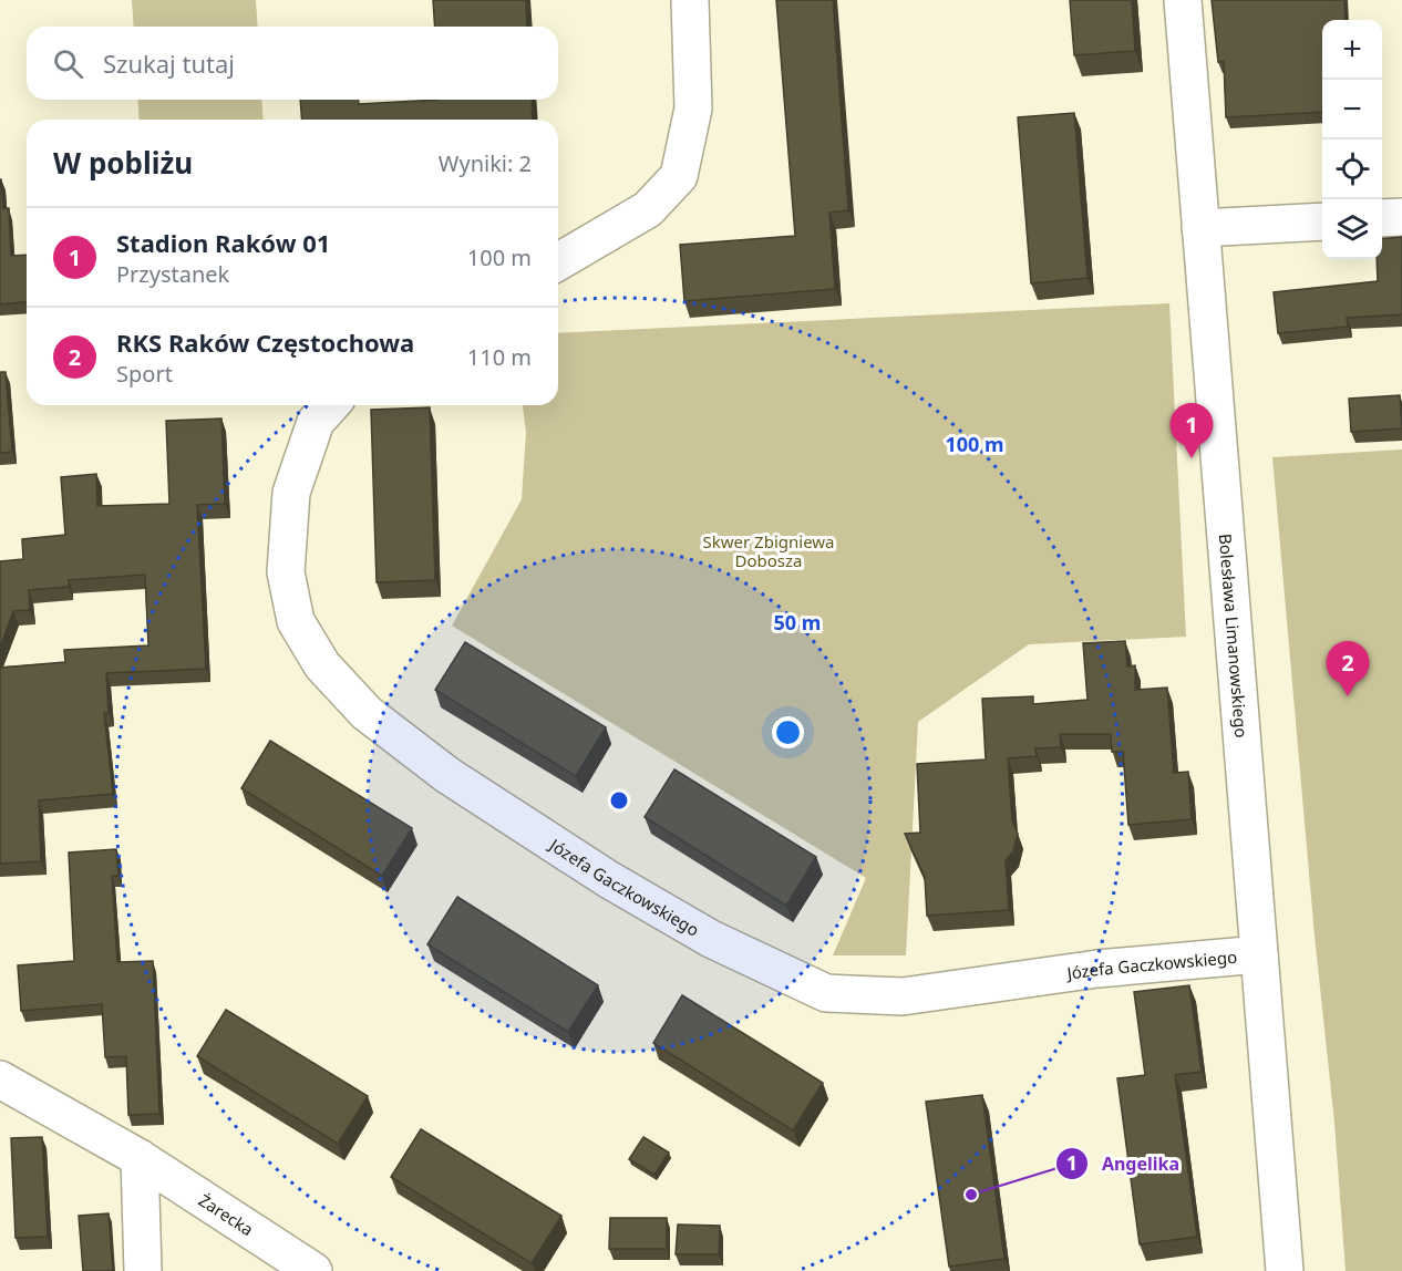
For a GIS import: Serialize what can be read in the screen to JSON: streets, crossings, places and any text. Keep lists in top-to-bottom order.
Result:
{
  "streets": {
    "street": ["Bolesława Limanowskiego", "Józefa Gaczkowskiego", "Żarecka"]
  },
  "crossings": [
    ["Bolesława Limanowskiego", "Józefa Gaczkowskiego"]
  ],
  "parks": ["Skwer Zbigniewa Dobosza"],
  "places": ["Angelika"],
  "page": {
    "map_buttons": ["+", "−"],
    "search": "Szukaj tutaj",
    "heading": ["W pobliżu", "Wyniki: 2"],
    "list": [
      {
        "mark": "1",
        "name": "Stadion Raków 01",
        "note": "Przystanek",
        "value": "100 m"
      },
      {
        "mark": "2",
        "name": "RKS Raków Częstochowa",
        "note": "Sport",
        "value": "110 m"
      }
    ],
    "pins": ["1", "2"]
  },
  "rings": ["100 m", "50 m"]
}
